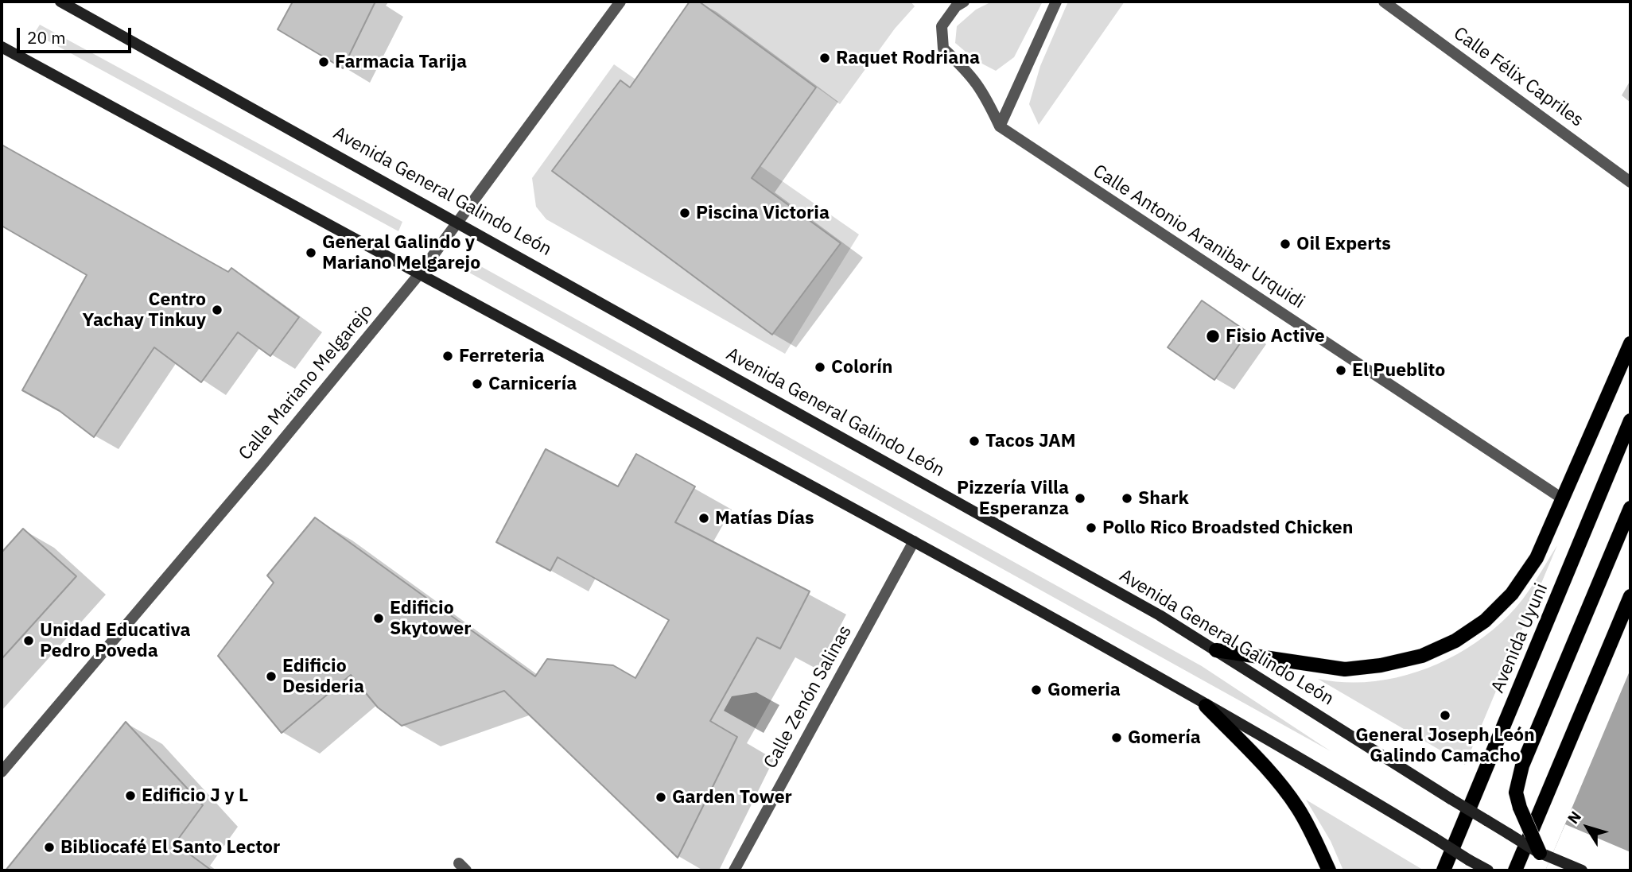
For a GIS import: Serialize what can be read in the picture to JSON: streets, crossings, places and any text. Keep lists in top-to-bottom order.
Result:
{
  "streets": {
    "main road": ["Avenida General Galindo León", "Avenida Uyuni"],
    "street": [
      "Calle Félix Capriles",
      "Calle Antonio Aranibar Urquidi",
      "Calle Mariano Melgarejo",
      "Calle Zenón Salinas"
    ]
  },
  "crossings": [
    ["Avenida General Galindo León", "Calle Mariano Melgarejo"]
  ],
  "places": [
    "Raquet Rodriana",
    "Farmacia Tarija",
    "Piscina Victoria",
    "Oil Experts",
    "General Galindo y Mariano Melgarejo",
    "Centro Yachay Tinkuy",
    "Fisio Active",
    "Ferreteria",
    "Colorín",
    "El Pueblito",
    "Carnicería",
    "Tacos JAM",
    "Pizzería Villa Esperanza",
    "Shark",
    "Matías Días",
    "Pollo Rico Broadsted Chicken",
    "Edificio Skytower",
    "Unidad Educativa Pedro Poveda",
    "Edificio Desideria",
    "Gomeria",
    "General Joseph León Galindo Camacho",
    "Gomería",
    "Edificio J y L",
    "Garden Tower",
    "Bibliocafé El Santo Lector"
  ],
  "scale_bar": "20 m",
  "north": "top left"
}
